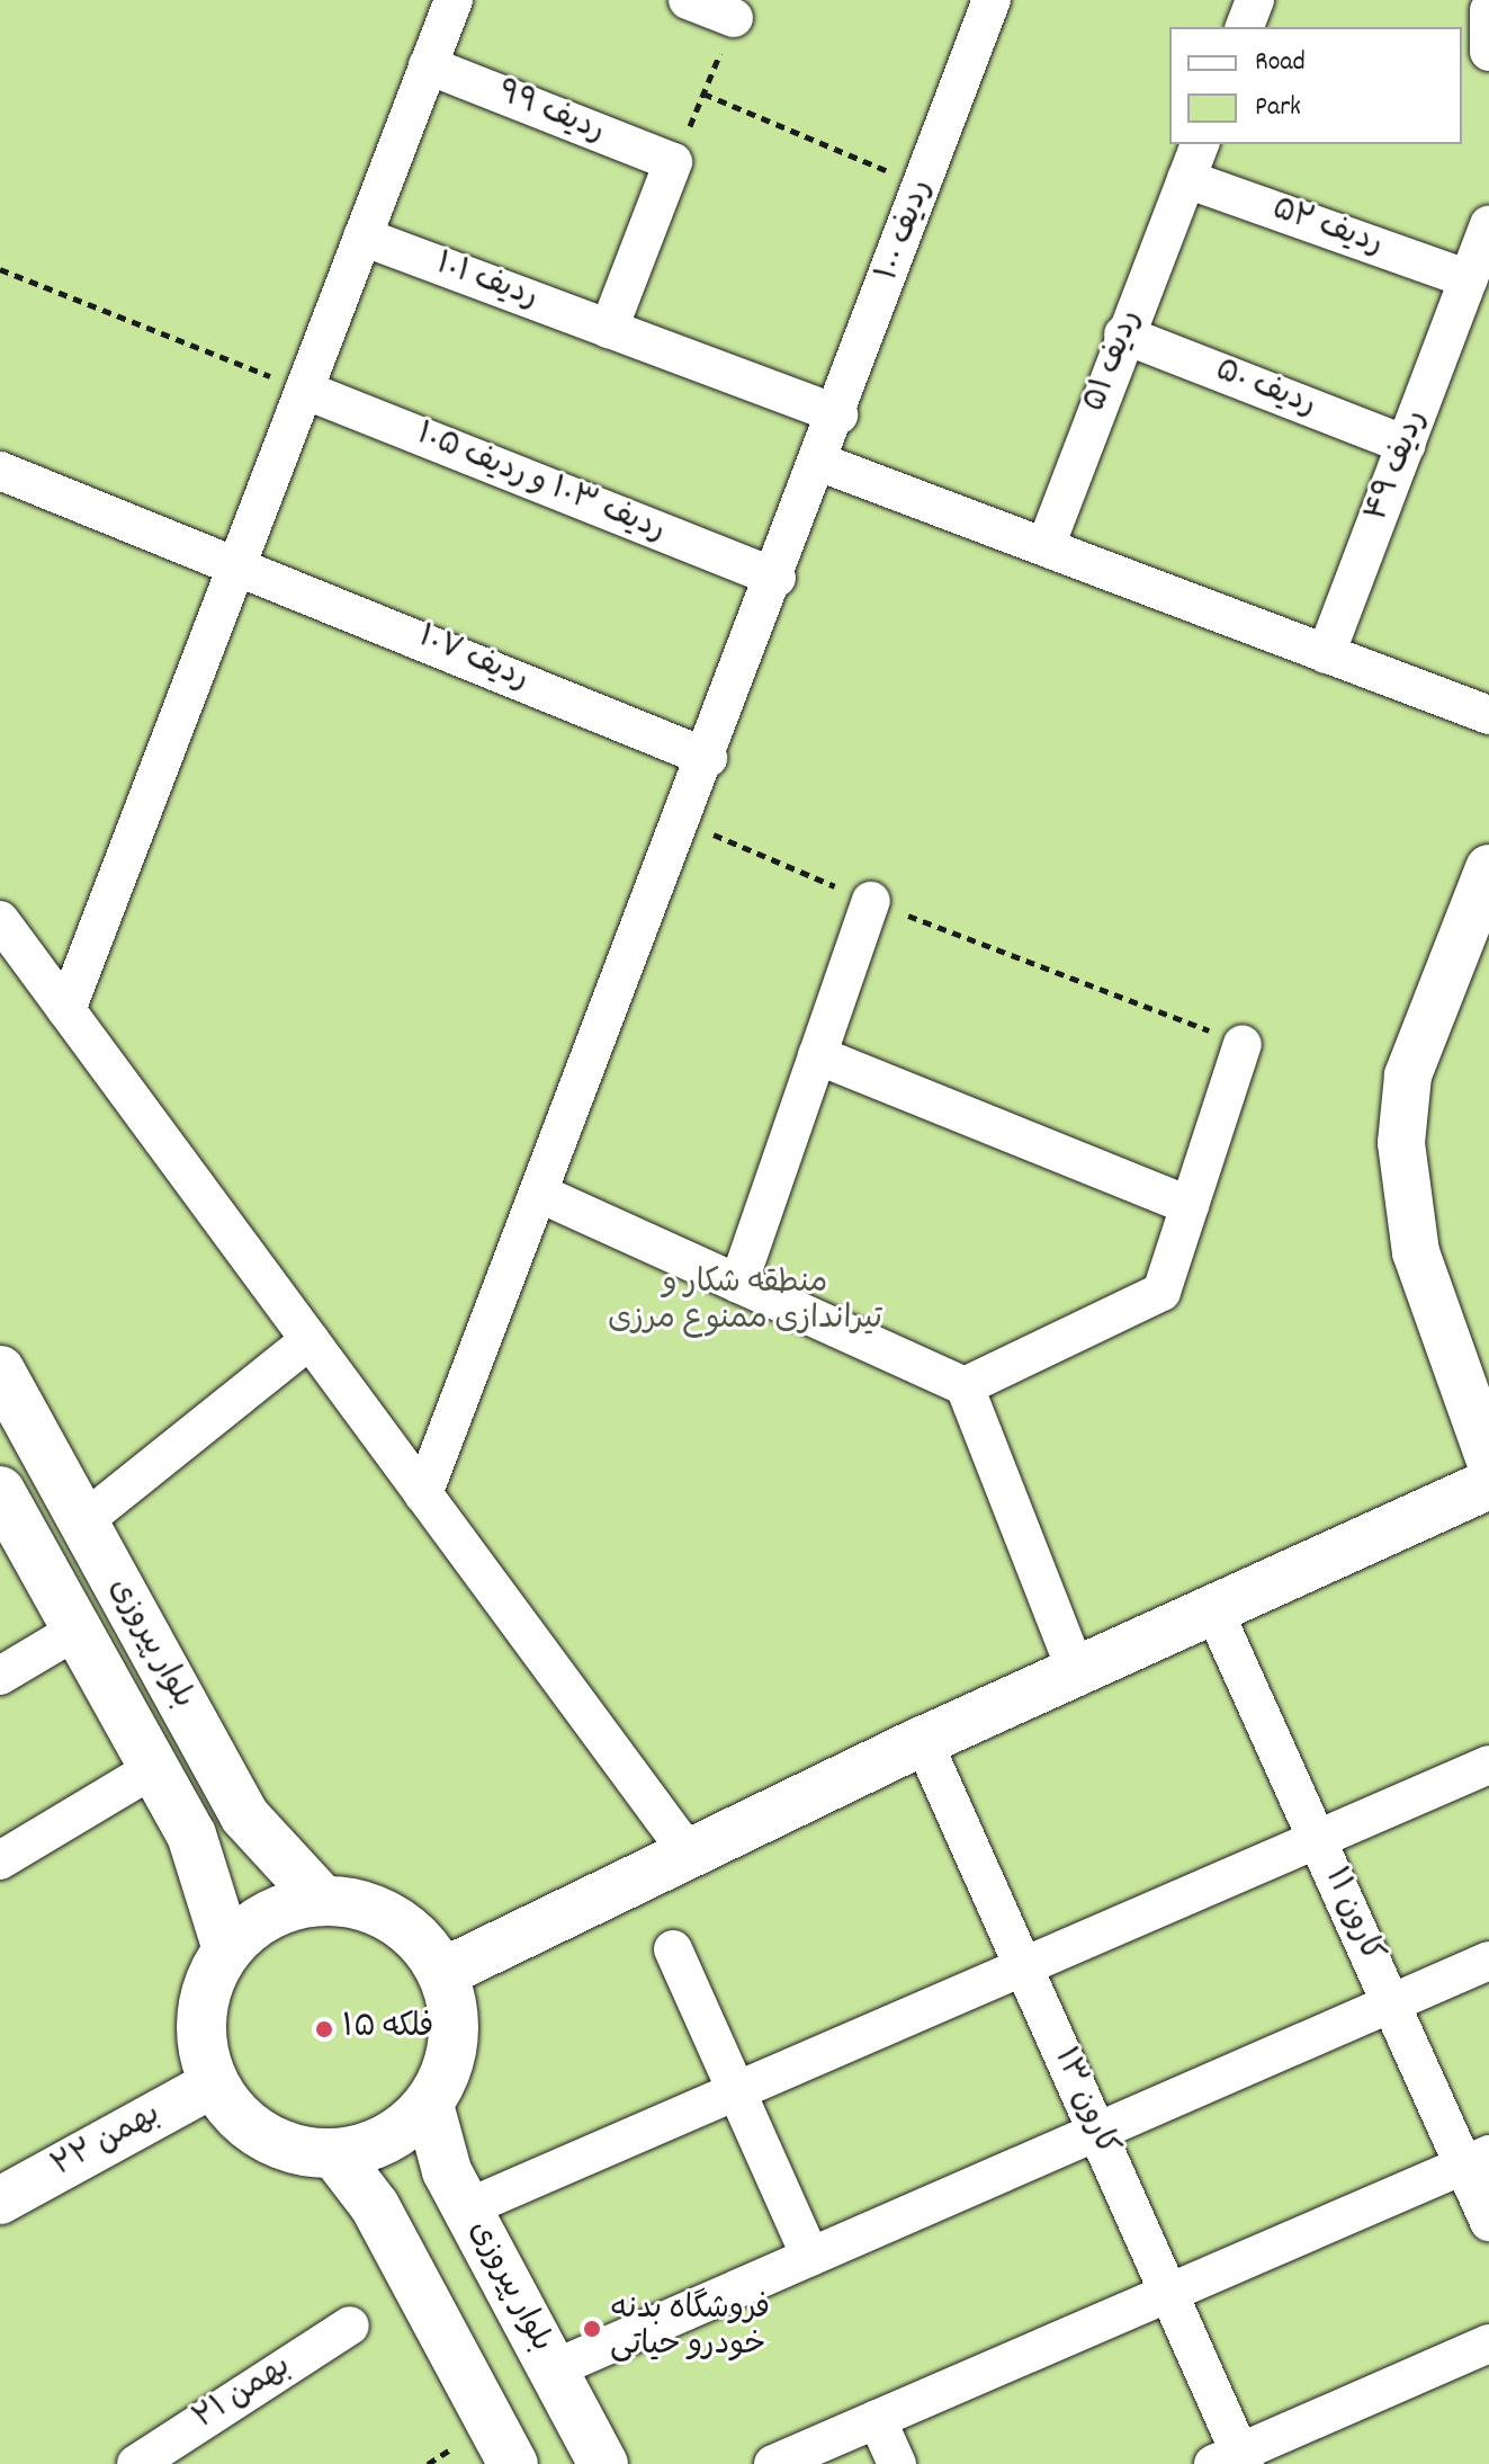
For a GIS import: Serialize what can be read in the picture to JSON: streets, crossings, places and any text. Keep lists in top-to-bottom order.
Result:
{
  "streets": {
    "main road": ["بلوار پیروزی"],
    "street": [
      "ردیف ۹۹",
      "ردیف ۵۲",
      "ردیف ۱۰۰",
      "ردیف ۱۰۱",
      "ردیف ۵۱",
      "ردیف ۵۰",
      "ردیف ۴۹",
      "ردیف ۱۰۳ و ردیف ۱۰۵",
      "ردیف ۱۰۷",
      "کارون ۱۱",
      "کارون ۱۳",
      "بهمن ۲۲",
      "بهمن ۲۱"
    ]
  },
  "crossings": [
    ["ردیف ۵۲", "ردیف ۵۱"],
    ["ردیف ۵۲", "ردیف ۴۹"],
    ["ردیف ۱۰۰", "ردیف ۱۰۱"],
    ["ردیف ۱۰۰", "ردیف ۱۰۳ و ردیف ۱۰۵"],
    ["ردیف ۱۰۰", "ردیف ۱۰۷"],
    ["ردیف ۵۱", "ردیف ۵۰"],
    ["ردیف ۵۰", "ردیف ۴۹"],
    ["بلوار پیروزی", "بهمن ۲۲"]
  ],
  "parks": ["منطقه شکار و تیراندازی ممنوع مرزی"],
  "places": ["فلکه ۱۵", "فروشگاه بدنه خودرو حیاتی"],
  "legend": ["Road", "Park"]
}
